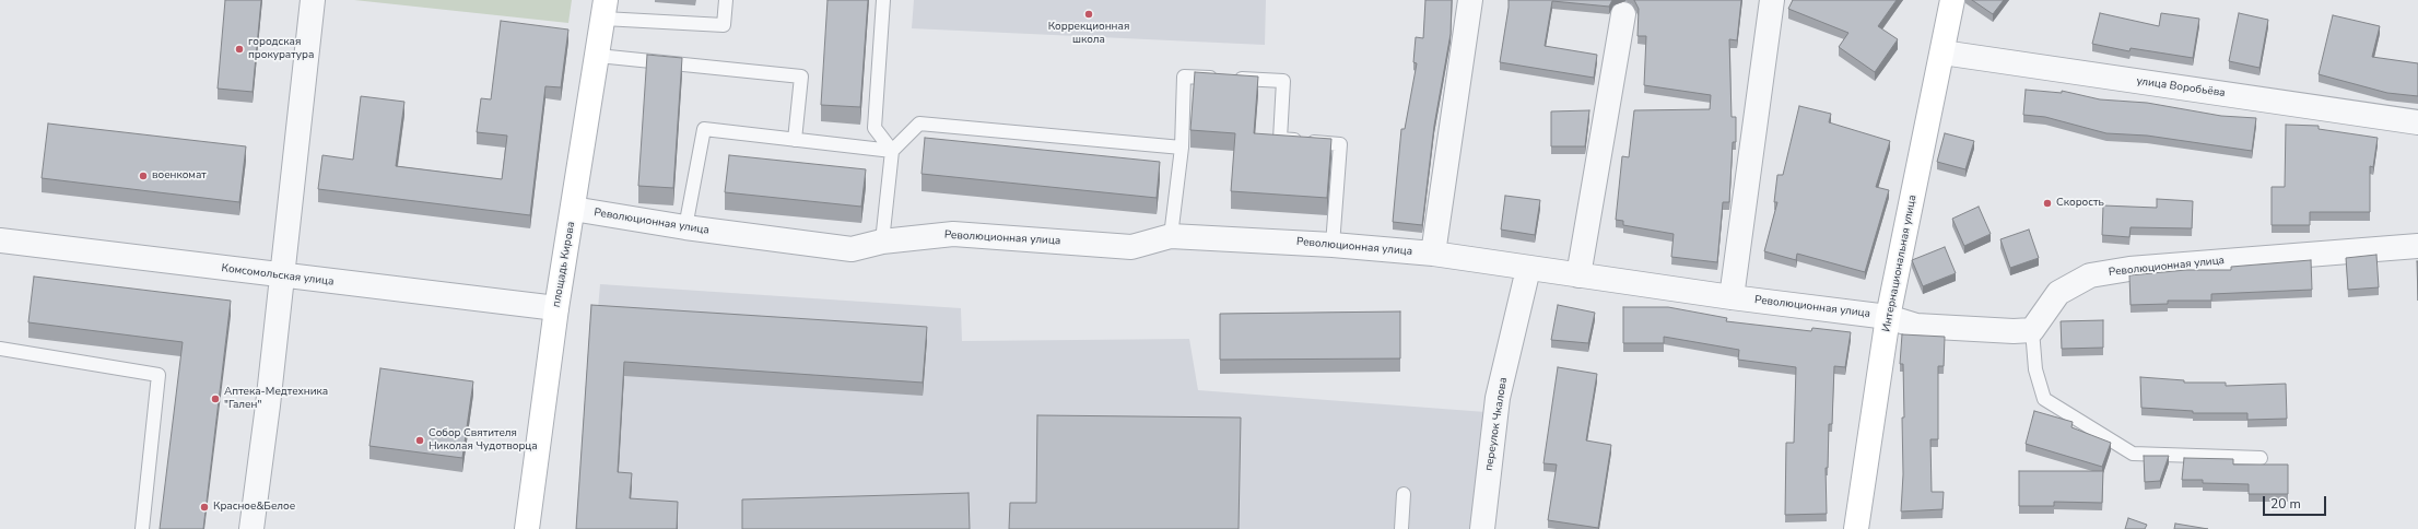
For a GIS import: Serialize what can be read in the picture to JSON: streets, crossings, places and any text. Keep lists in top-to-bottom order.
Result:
{
  "streets": {
    "street": [
      "улица Воробьёва",
      "Революционная улица",
      "Интернациональная улица",
      "площадь Кирова",
      "Комсомольская улица",
      "переулок Чкалова"
    ]
  },
  "crossings": [
    ["улица Воробьёва", "Интернациональная улица"],
    ["Революционная улица", "Интернациональная улица"],
    ["Революционная улица", "площадь Кирова"],
    ["Революционная улица", "переулок Чкалова"],
    ["площадь Кирова", "Комсомольская улица"]
  ],
  "places": [
    "Коррекционная школа",
    "городская прокуратура",
    "военкомат",
    "Скорость",
    "Аптека-Медтехника \"Гален\"",
    "Собор Святителя Николая Чудотворца",
    "Красное&Белое"
  ],
  "scale_bar": "20 m"
}
